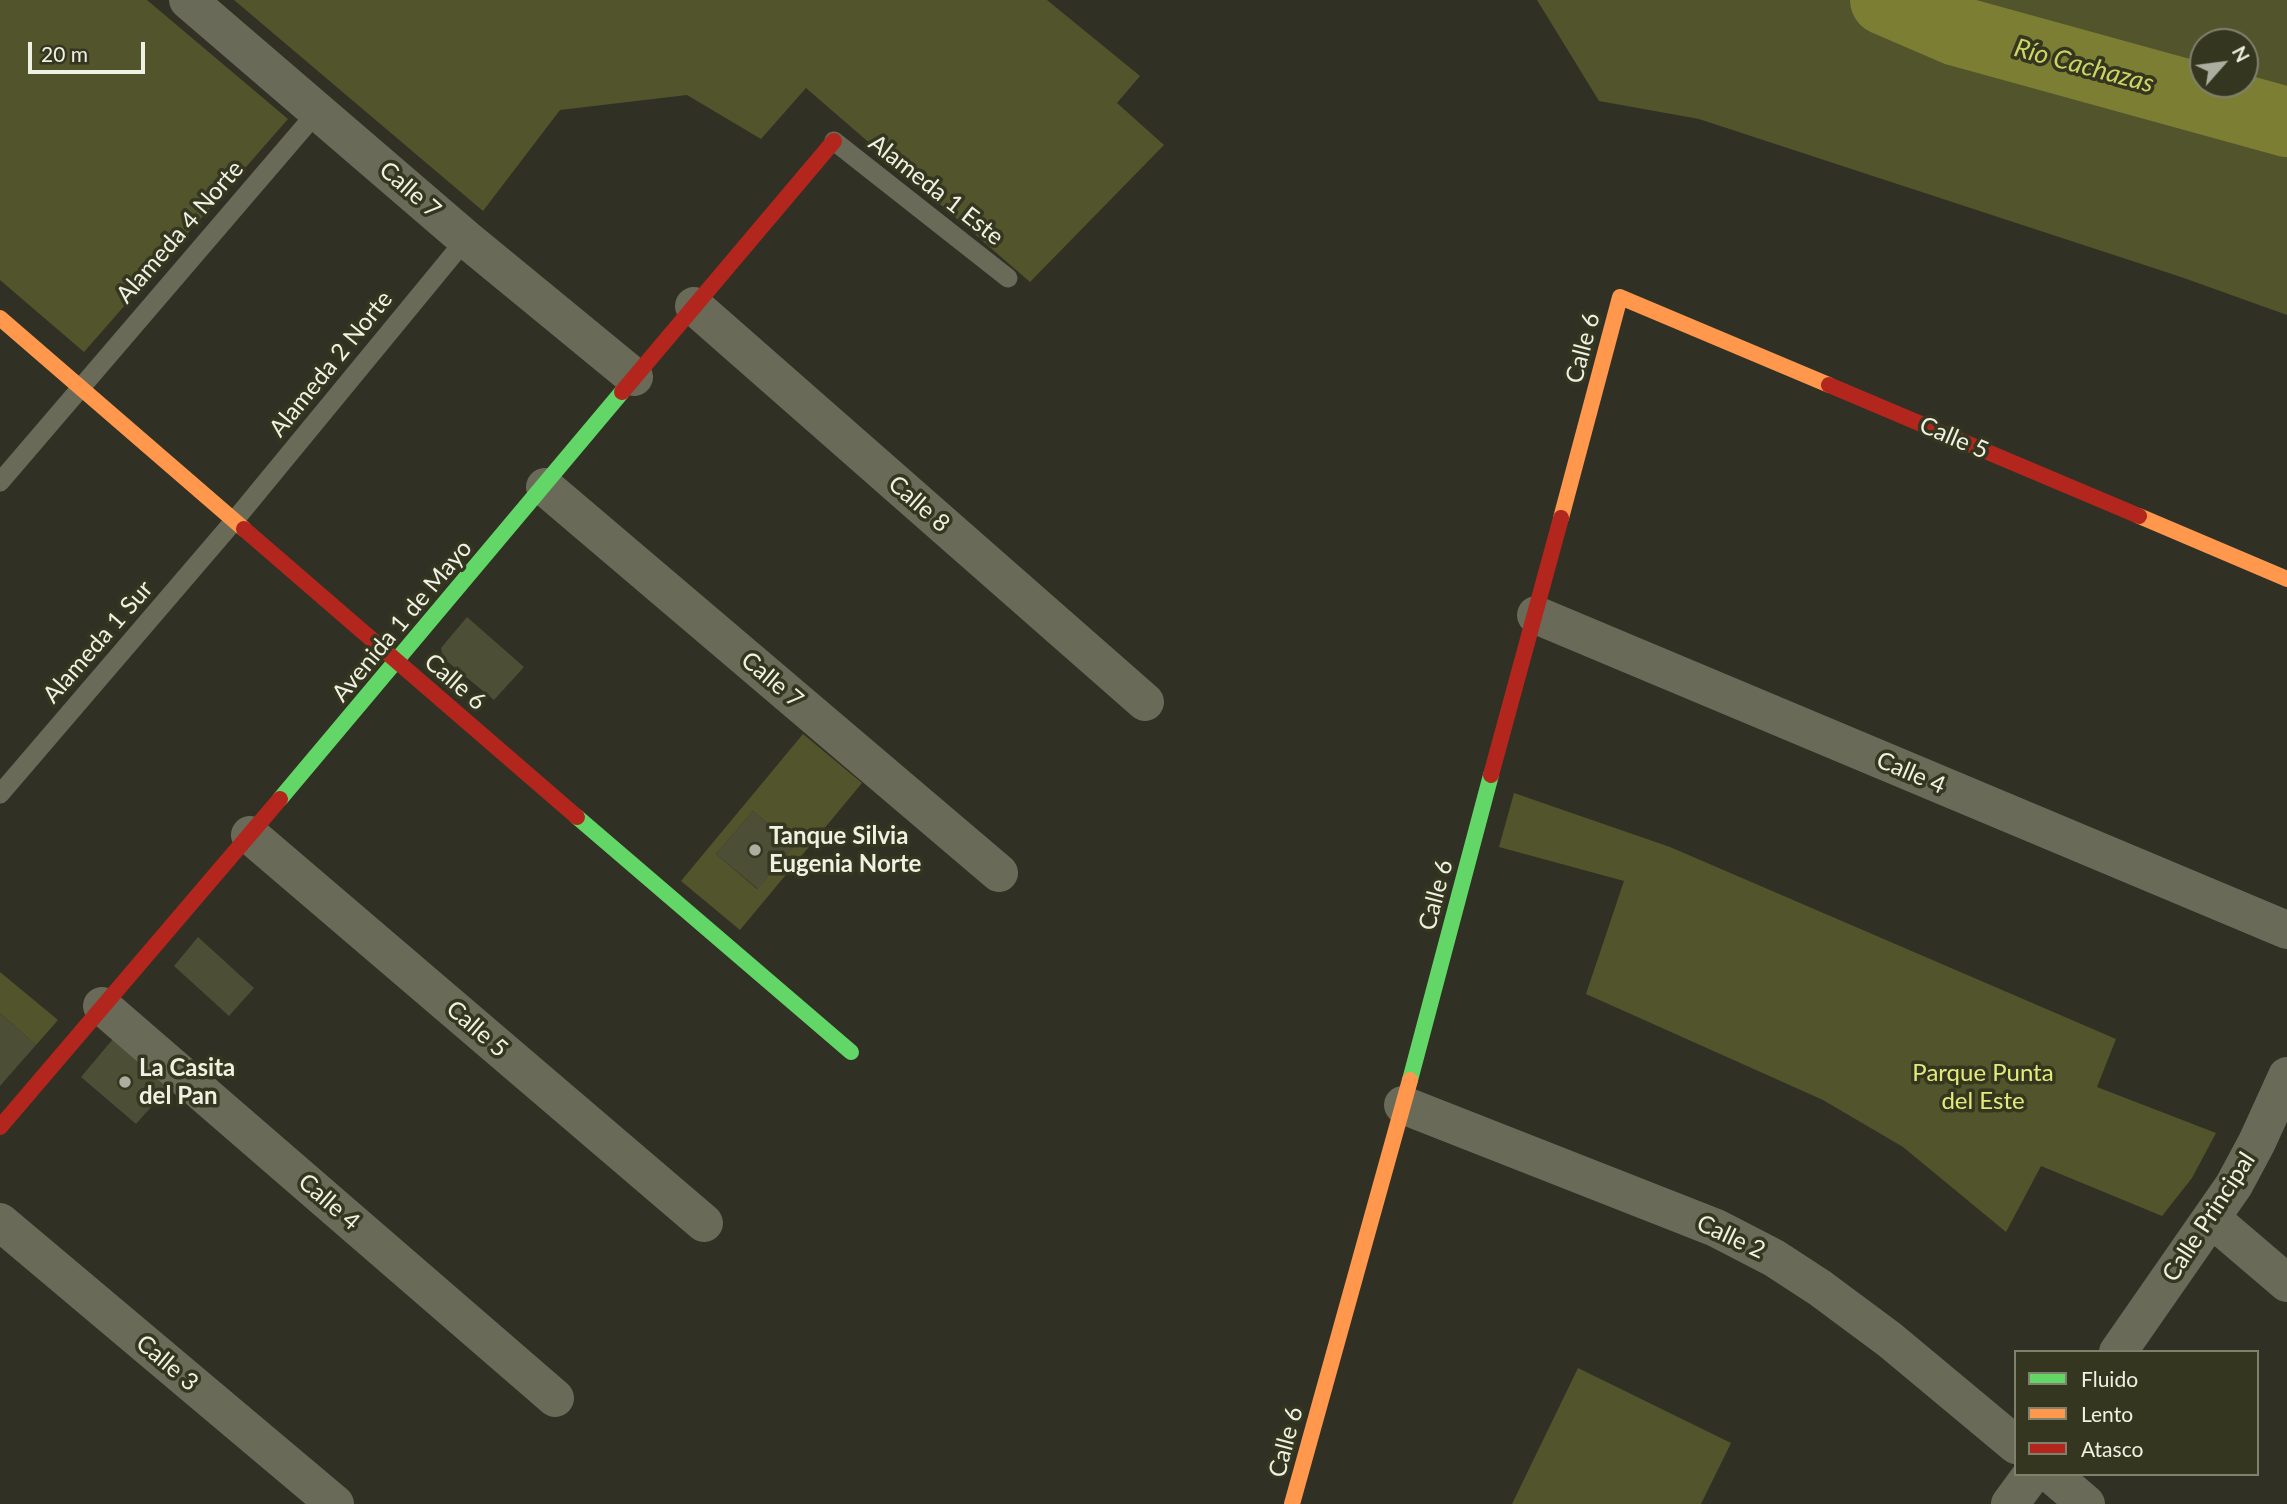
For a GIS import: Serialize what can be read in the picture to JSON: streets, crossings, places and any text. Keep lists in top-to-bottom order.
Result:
{
  "streets": {
    "street": [
      "Calle 7",
      "Calle 6",
      "Calle 5",
      "Calle 8",
      "Avenida 1 de Mayo",
      "Calle 4",
      "Calle Principal",
      "Calle 2",
      "Calle 3"
    ],
    "lane": [
      "Alameda 1 Este",
      "Alameda 4 Norte",
      "Alameda 2 Norte",
      "Alameda 1 Sur"
    ]
  },
  "crossings": [
    ["Calle 7", "Alameda 4 Norte"],
    ["Calle 7", "Alameda 2 Norte"],
    ["Calle 7", "Avenida 1 de Mayo"],
    ["Alameda 1 Este", "Avenida 1 de Mayo"],
    ["Alameda 4 Norte", "Calle 6"],
    ["Calle 6", "Alameda 2 Norte"],
    ["Calle 6", "Calle 5"],
    ["Calle 6", "Avenida 1 de Mayo"],
    ["Calle 6", "Alameda 1 Sur"],
    ["Calle 6", "Calle 4"],
    ["Calle 6", "Calle 2"],
    ["Alameda 2 Norte", "Alameda 1 Sur"],
    ["Calle 5", "Avenida 1 de Mayo"],
    ["Calle 8", "Avenida 1 de Mayo"],
    ["Avenida 1 de Mayo", "Calle 4"]
  ],
  "water": ["Río Cachazas"],
  "parks": ["Parque Punta del Este"],
  "places": ["Tanque Silvia Eugenia Norte", "La Casita del Pan"],
  "legend": ["Fluido", "Lento", "Atasco"],
  "scale_bar": "20 m",
  "north": "top right"
}
